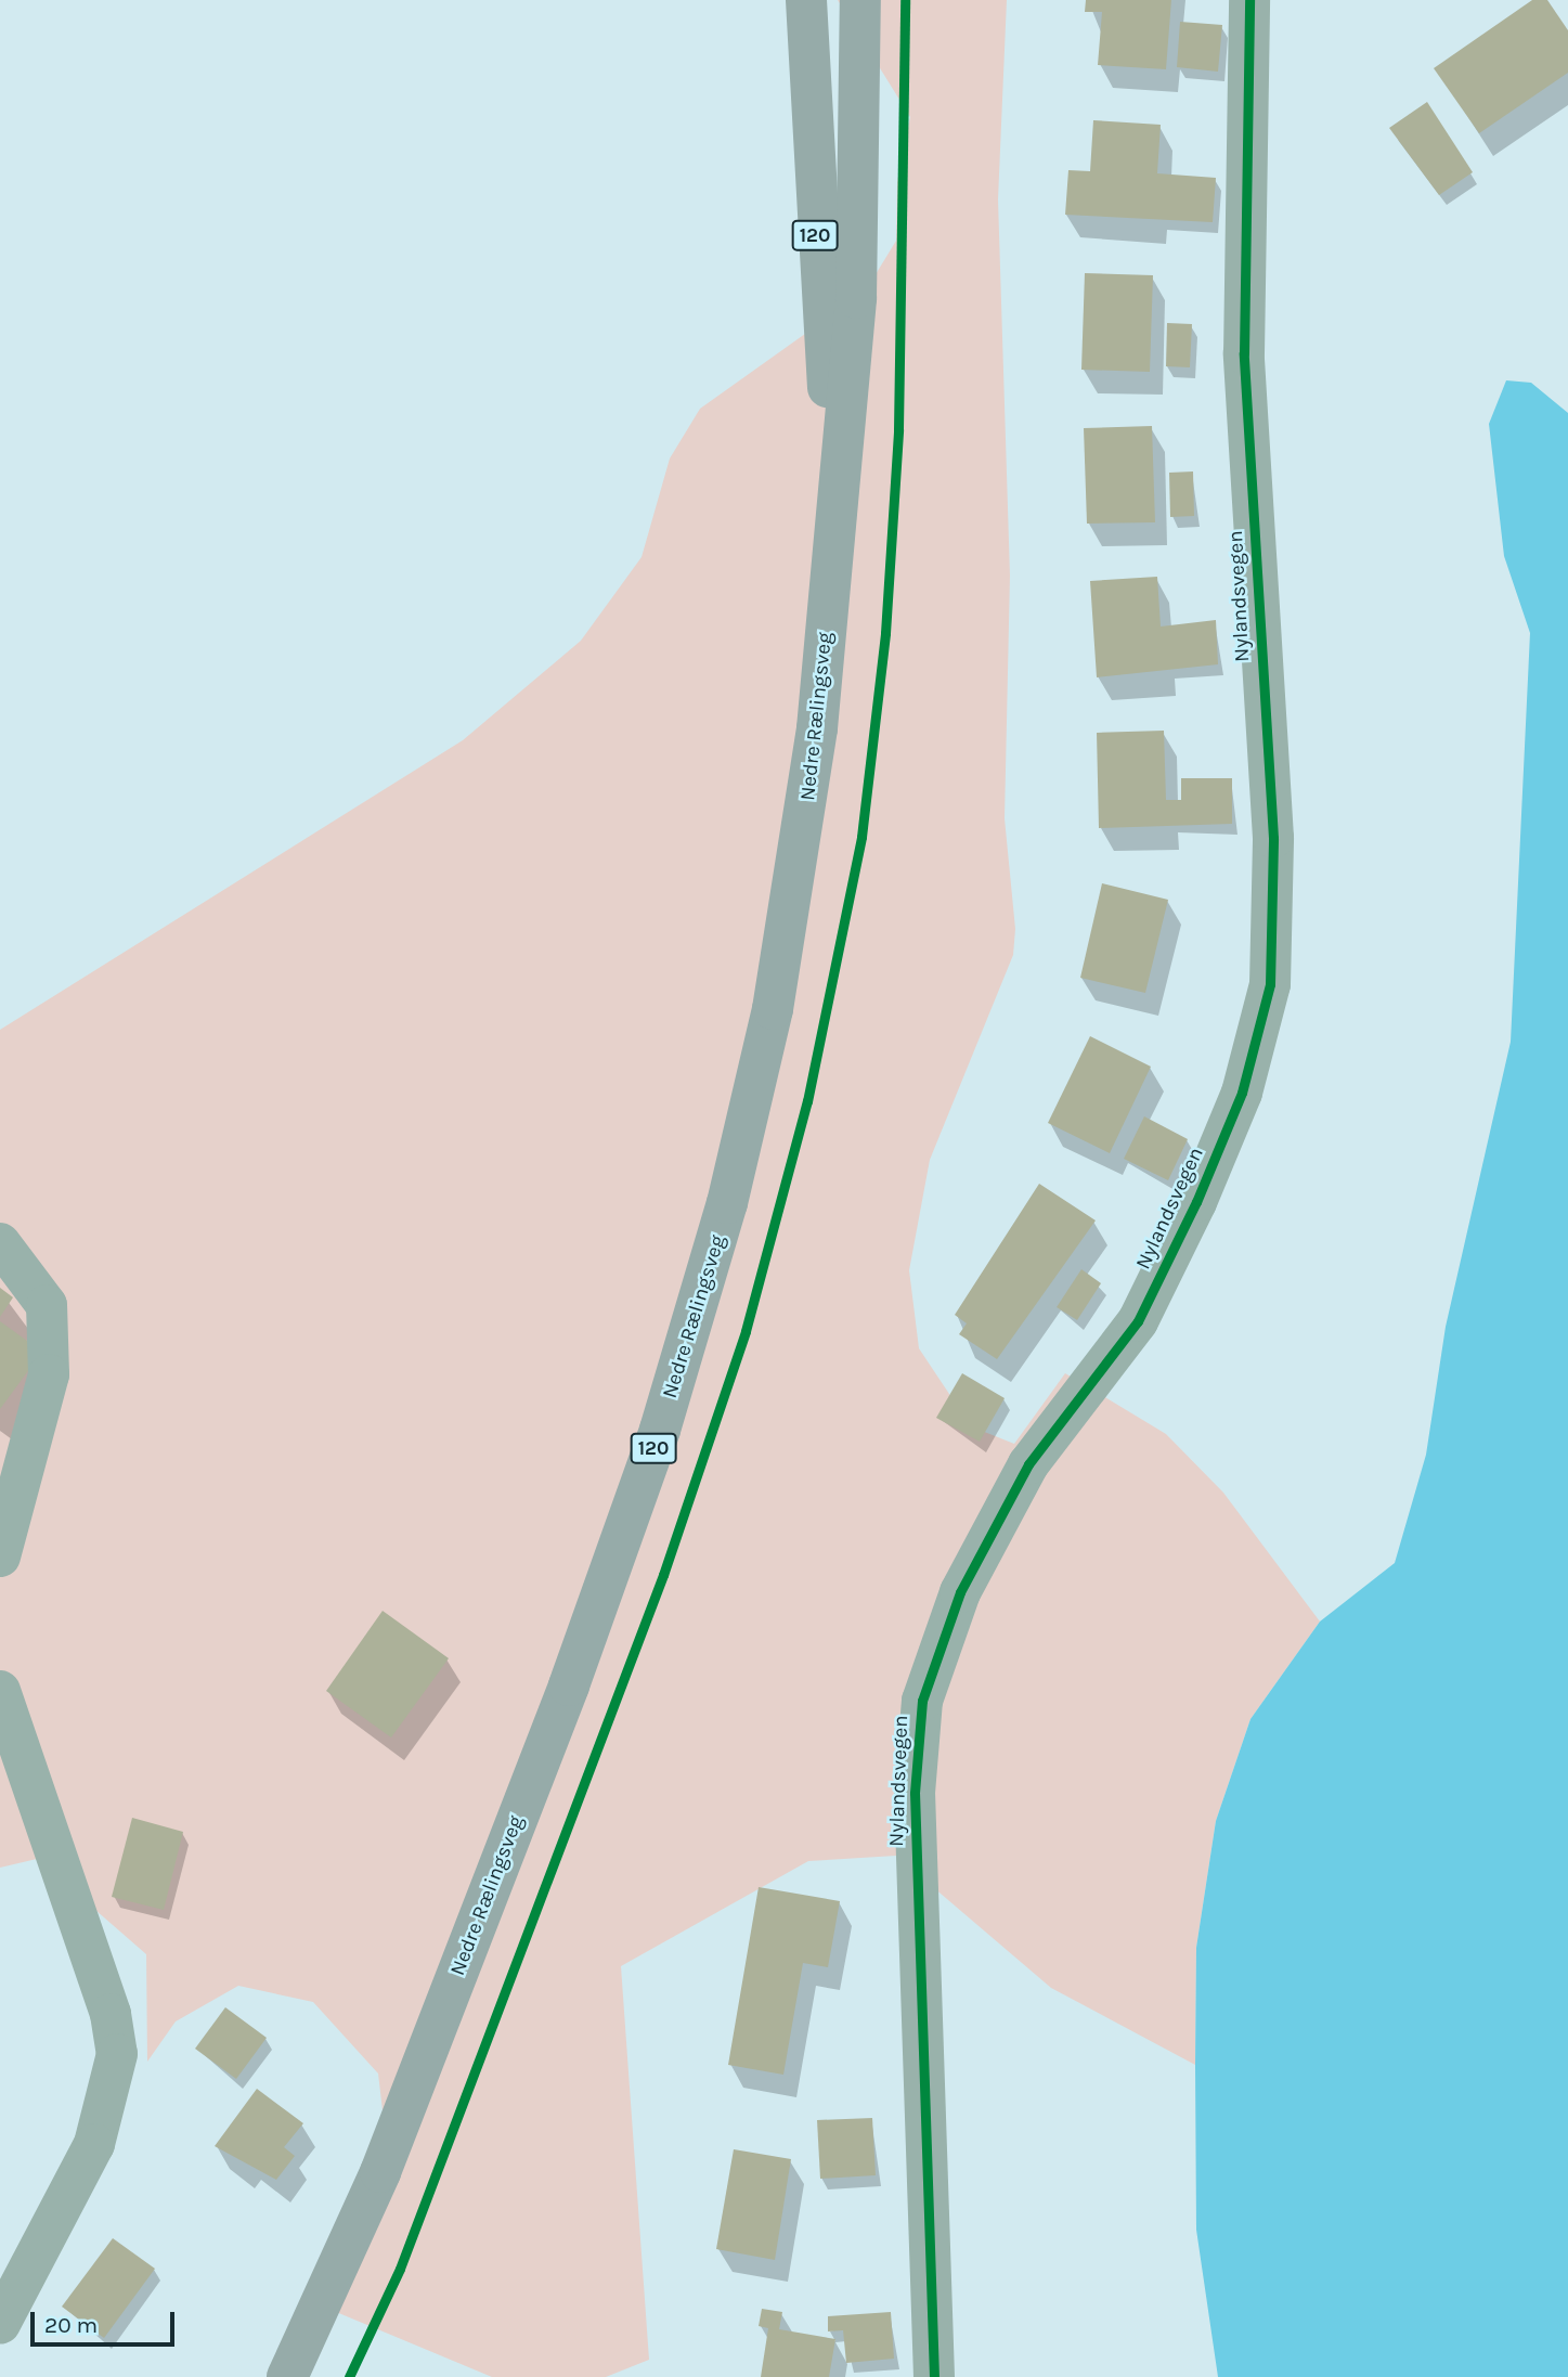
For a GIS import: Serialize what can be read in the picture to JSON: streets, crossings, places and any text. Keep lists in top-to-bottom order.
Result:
{
  "streets": {
    "main road": ["120", "Nedre Rælingsveg"],
    "street": ["Nylandsvegen"]
  },
  "scale_bar": "20 m"
}
